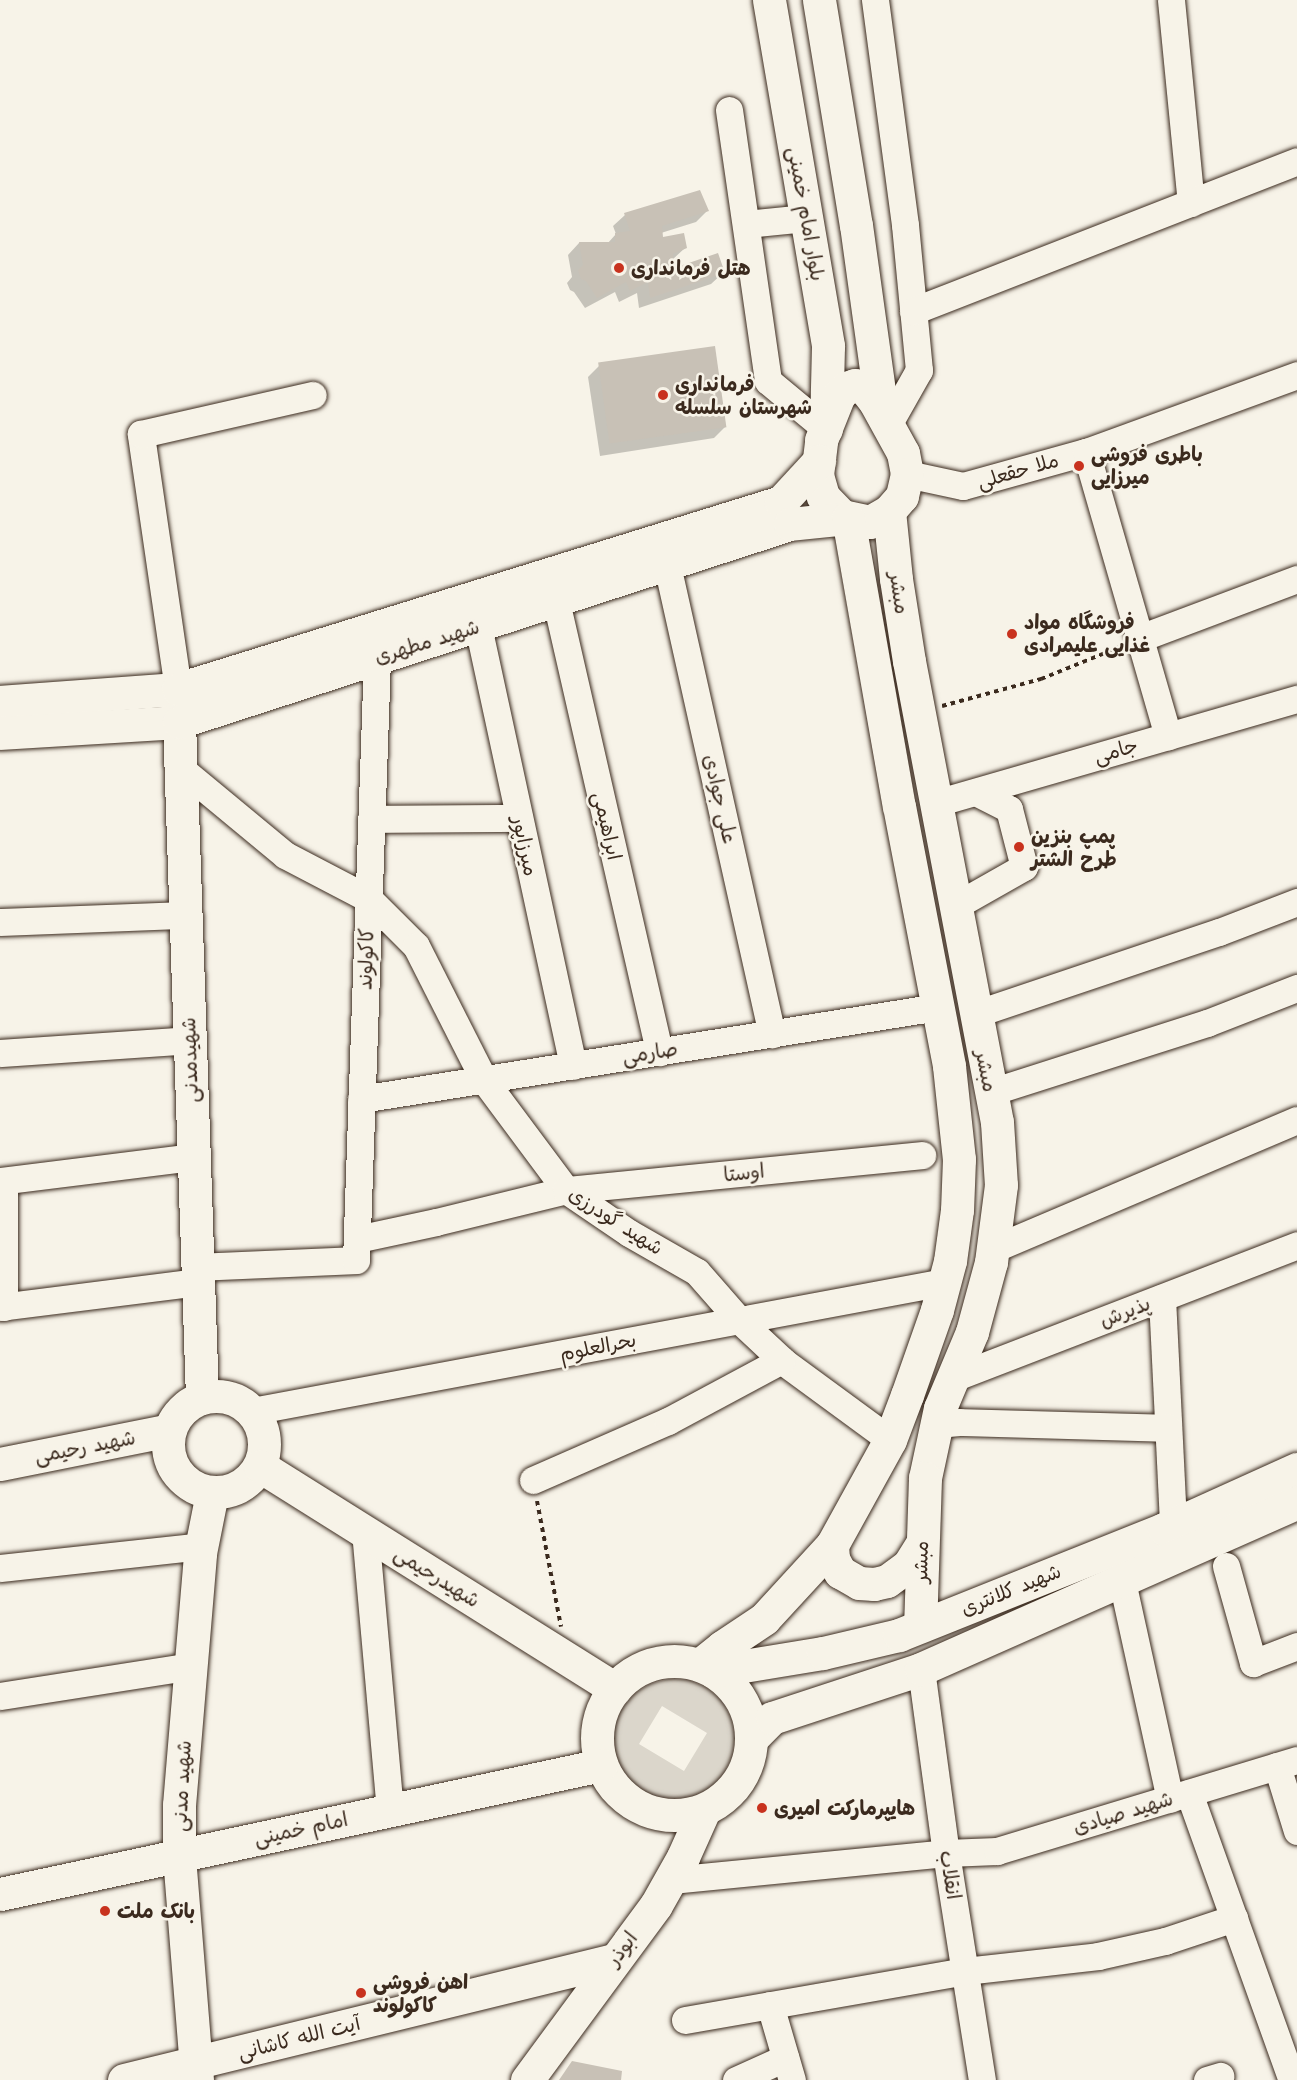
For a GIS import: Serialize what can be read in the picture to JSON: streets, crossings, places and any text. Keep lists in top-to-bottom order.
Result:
{
  "streets": {
    "main road": [
      "بلوار امام خمینی",
      "مبشر",
      "شهید مطهری",
      "شهیدمدنی",
      "شهید رحیمی",
      "شهیدرحیمی",
      "شهید کلانتری",
      "شهید مدنی",
      "امام خمینی",
      "ابوذر",
      "آیت الله کاشانی"
    ],
    "street": [
      "ملا حقعلی",
      "جامی",
      "علی جوادی",
      "ابراهیمی",
      "میرزاپور",
      "کاکولوند",
      "صارمی",
      "اوستا",
      "شهید گودرزی",
      "پذیرش",
      "بحرالعلوم",
      "شهید صیادی",
      "انقلاب"
    ]
  },
  "crossings": [
    ["بلوار امام خمینی", "ملا حقعلی"],
    ["بلوار امام خمینی", "مبشر"],
    ["بلوار امام خمینی", "شهید مطهری"],
    ["ملا حقعلی", "مبشر"],
    ["ملا حقعلی", "شهید مطهری"],
    ["مبشر", "شهید مطهری"],
    ["مبشر", "جامی"],
    ["مبشر", "پذیرش"],
    ["مبشر", "شهید کلانتری"],
    ["شهید مطهری", "علی جوادی"],
    ["شهید مطهری", "ابراهیمی"],
    ["شهید مطهری", "میرزاپور"],
    ["شهید مطهری", "کاکولوند"],
    ["شهید مطهری", "شهیدمدنی"],
    ["علی جوادی", "صارمی"],
    ["ابراهیمی", "صارمی"],
    ["میرزاپور", "صارمی"],
    ["کاکولوند", "صارمی"],
    ["کاکولوند", "اوستا"],
    ["کاکولوند", "شهید گودرزی"],
    ["صارمی", "شهید گودرزی"],
    ["شهیدمدنی", "اوستا"],
    ["شهیدمدنی", "شهید گودرزی"],
    ["شهیدمدنی", "بحرالعلوم"],
    ["شهیدمدنی", "شهید رحیمی"],
    ["شهیدمدنی", "شهیدرحیمی"],
    ["شهیدمدنی", "شهید مدنی"],
    ["اوستا", "شهید گودرزی"],
    ["شهید گودرزی", "بحرالعلوم"],
    ["بحرالعلوم", "شهید رحیمی"],
    ["بحرالعلوم", "شهیدرحیمی"],
    ["بحرالعلوم", "شهید مدنی"],
    ["شهید رحیمی", "شهیدرحیمی"],
    ["شهید رحیمی", "شهید مدنی"],
    ["شهیدرحیمی", "شهید کلانتری"],
    ["شهیدرحیمی", "شهید مدنی"],
    ["شهیدرحیمی", "امام خمینی"],
    ["شهیدرحیمی", "ابوذر"],
    ["شهید کلانتری", "امام خمینی"],
    ["شهید کلانتری", "انقلاب"],
    ["شهید کلانتری", "ابوذر"],
    ["شهید مدنی", "امام خمینی"],
    ["شهید مدنی", "آیت الله کاشانی"],
    ["شهید صیادی", "انقلاب"],
    ["شهید صیادی", "ابوذر"],
    ["امام خمینی", "ابوذر"],
    ["ابوذر", "آیت الله کاشانی"]
  ],
  "places": [
    "هتل فرمانداری",
    "فرمانداری شهرستان سلسله",
    "باطری فروشی میرزایی",
    "فروشگاه مواد غذایی علیمرادی",
    "پمپ بنزین طرح الشتر",
    "هایپرمارکت امیری",
    "بانک ملت",
    "اهن فروشی کاکولوند"
  ]
}
